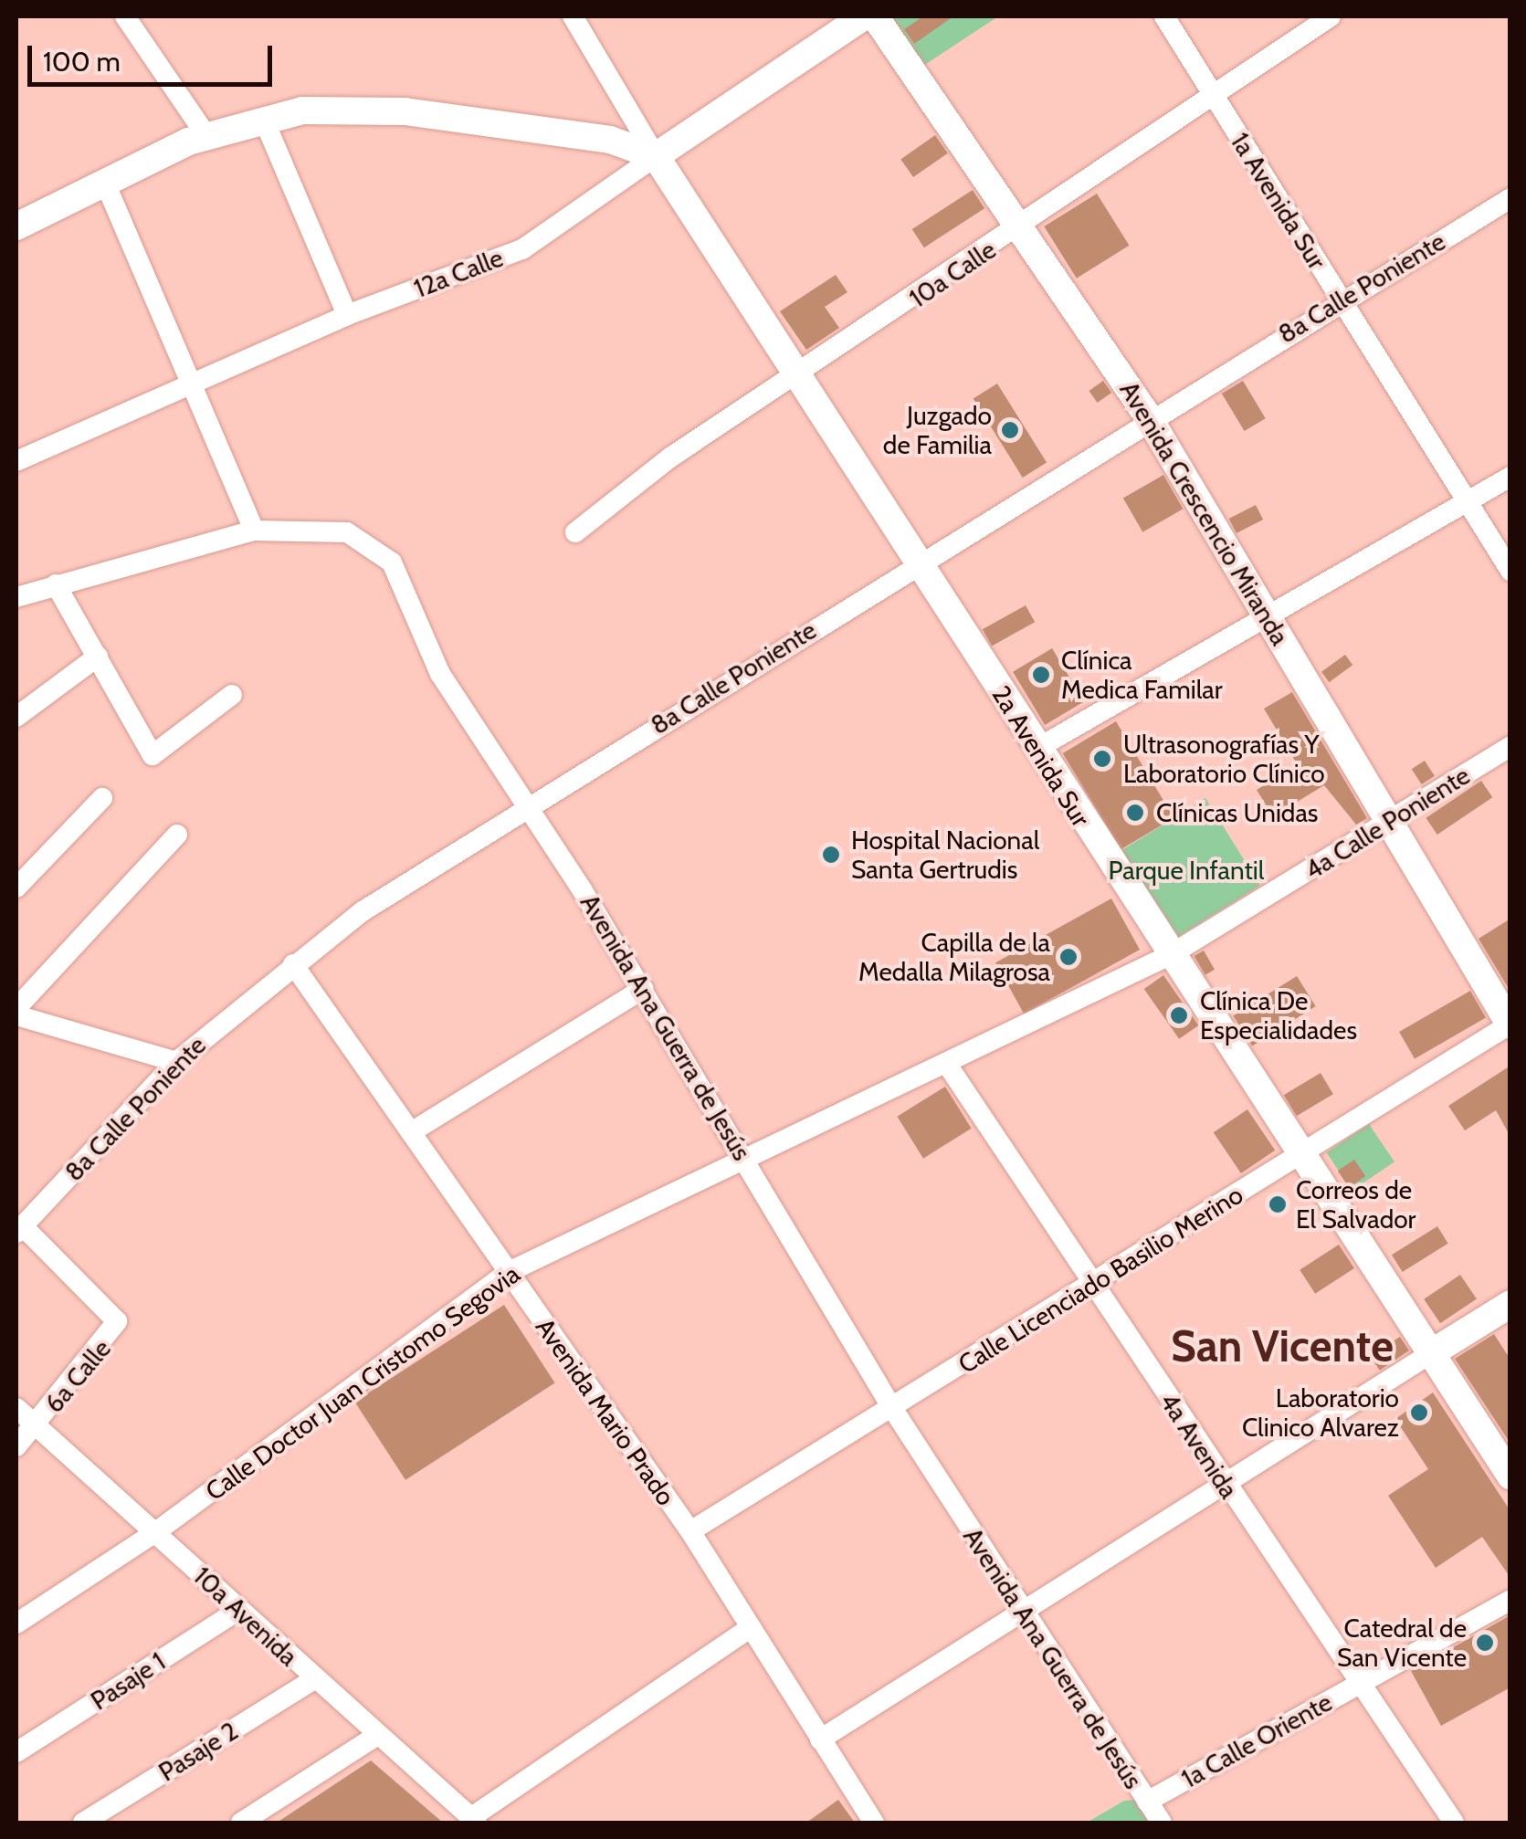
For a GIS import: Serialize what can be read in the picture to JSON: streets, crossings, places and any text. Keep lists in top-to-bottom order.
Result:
{
  "streets": {
    "main road": ["12a Calle", "Avenida Crescencio Miranda", "2a Avenida Sur"],
    "street": [
      "1a Avenida Sur",
      "10a Calle",
      "8a Calle Poniente",
      "4a Calle Poniente",
      "Avenida Ana Guerra de Jesús",
      "Calle Licenciado Basilio Merino",
      "6a Calle",
      "Calle Doctor Juan Cristomo Segovia",
      "Avenida Mario Prado",
      "4a Avenida",
      "10a Avenida",
      "Pasaje 1",
      "1a Calle Oriente",
      "Pasaje 2"
    ]
  },
  "crossings": [
    ["1a Avenida Sur", "10a Calle"],
    ["1a Avenida Sur", "8a Calle Poniente"],
    ["12a Calle", "2a Avenida Sur"],
    ["10a Calle", "Avenida Crescencio Miranda"],
    ["10a Calle", "2a Avenida Sur"],
    ["8a Calle Poniente", "Avenida Crescencio Miranda"],
    ["8a Calle Poniente", "2a Avenida Sur"],
    ["8a Calle Poniente", "Avenida Ana Guerra de Jesús"],
    ["8a Calle Poniente", "6a Calle"],
    ["8a Calle Poniente", "Avenida Mario Prado"],
    ["Avenida Crescencio Miranda", "4a Calle Poniente"],
    ["Avenida Crescencio Miranda", "Calle Licenciado Basilio Merino"],
    ["2a Avenida Sur", "4a Calle Poniente"],
    ["2a Avenida Sur", "Calle Licenciado Basilio Merino"],
    ["2a Avenida Sur", "Calle Doctor Juan Cristomo Segovia"],
    ["4a Calle Poniente", "Calle Doctor Juan Cristomo Segovia"],
    ["Avenida Ana Guerra de Jesús", "Calle Licenciado Basilio Merino"],
    ["Avenida Ana Guerra de Jesús", "Calle Doctor Juan Cristomo Segovia"],
    ["Avenida Ana Guerra de Jesús", "1a Calle Oriente"],
    ["Calle Licenciado Basilio Merino", "Avenida Mario Prado"],
    ["Calle Licenciado Basilio Merino", "4a Avenida"],
    ["6a Calle", "10a Avenida"],
    ["Calle Doctor Juan Cristomo Segovia", "Avenida Mario Prado"],
    ["Calle Doctor Juan Cristomo Segovia", "4a Avenida"],
    ["Calle Doctor Juan Cristomo Segovia", "10a Avenida"],
    ["4a Avenida", "1a Calle Oriente"],
    ["10a Avenida", "Pasaje 1"],
    ["10a Avenida", "Pasaje 2"]
  ],
  "districts": ["San Vicente"],
  "parks": ["Parque Infantil"],
  "places": [
    "Juzgado de Familia",
    "Clínica Medica Familar",
    "Ultrasonografías Y Laboratorio Clínico",
    "Clínicas Unidas",
    "Hospital Nacional Santa Gertrudis",
    "Capilla de la Medalla Milagrosa",
    "Clínica De Especialidades",
    "Correos de El Salvador",
    "Laboratorio Clinico Alvarez",
    "Catedral de San Vicente"
  ],
  "scale_bar": "100 m"
}
